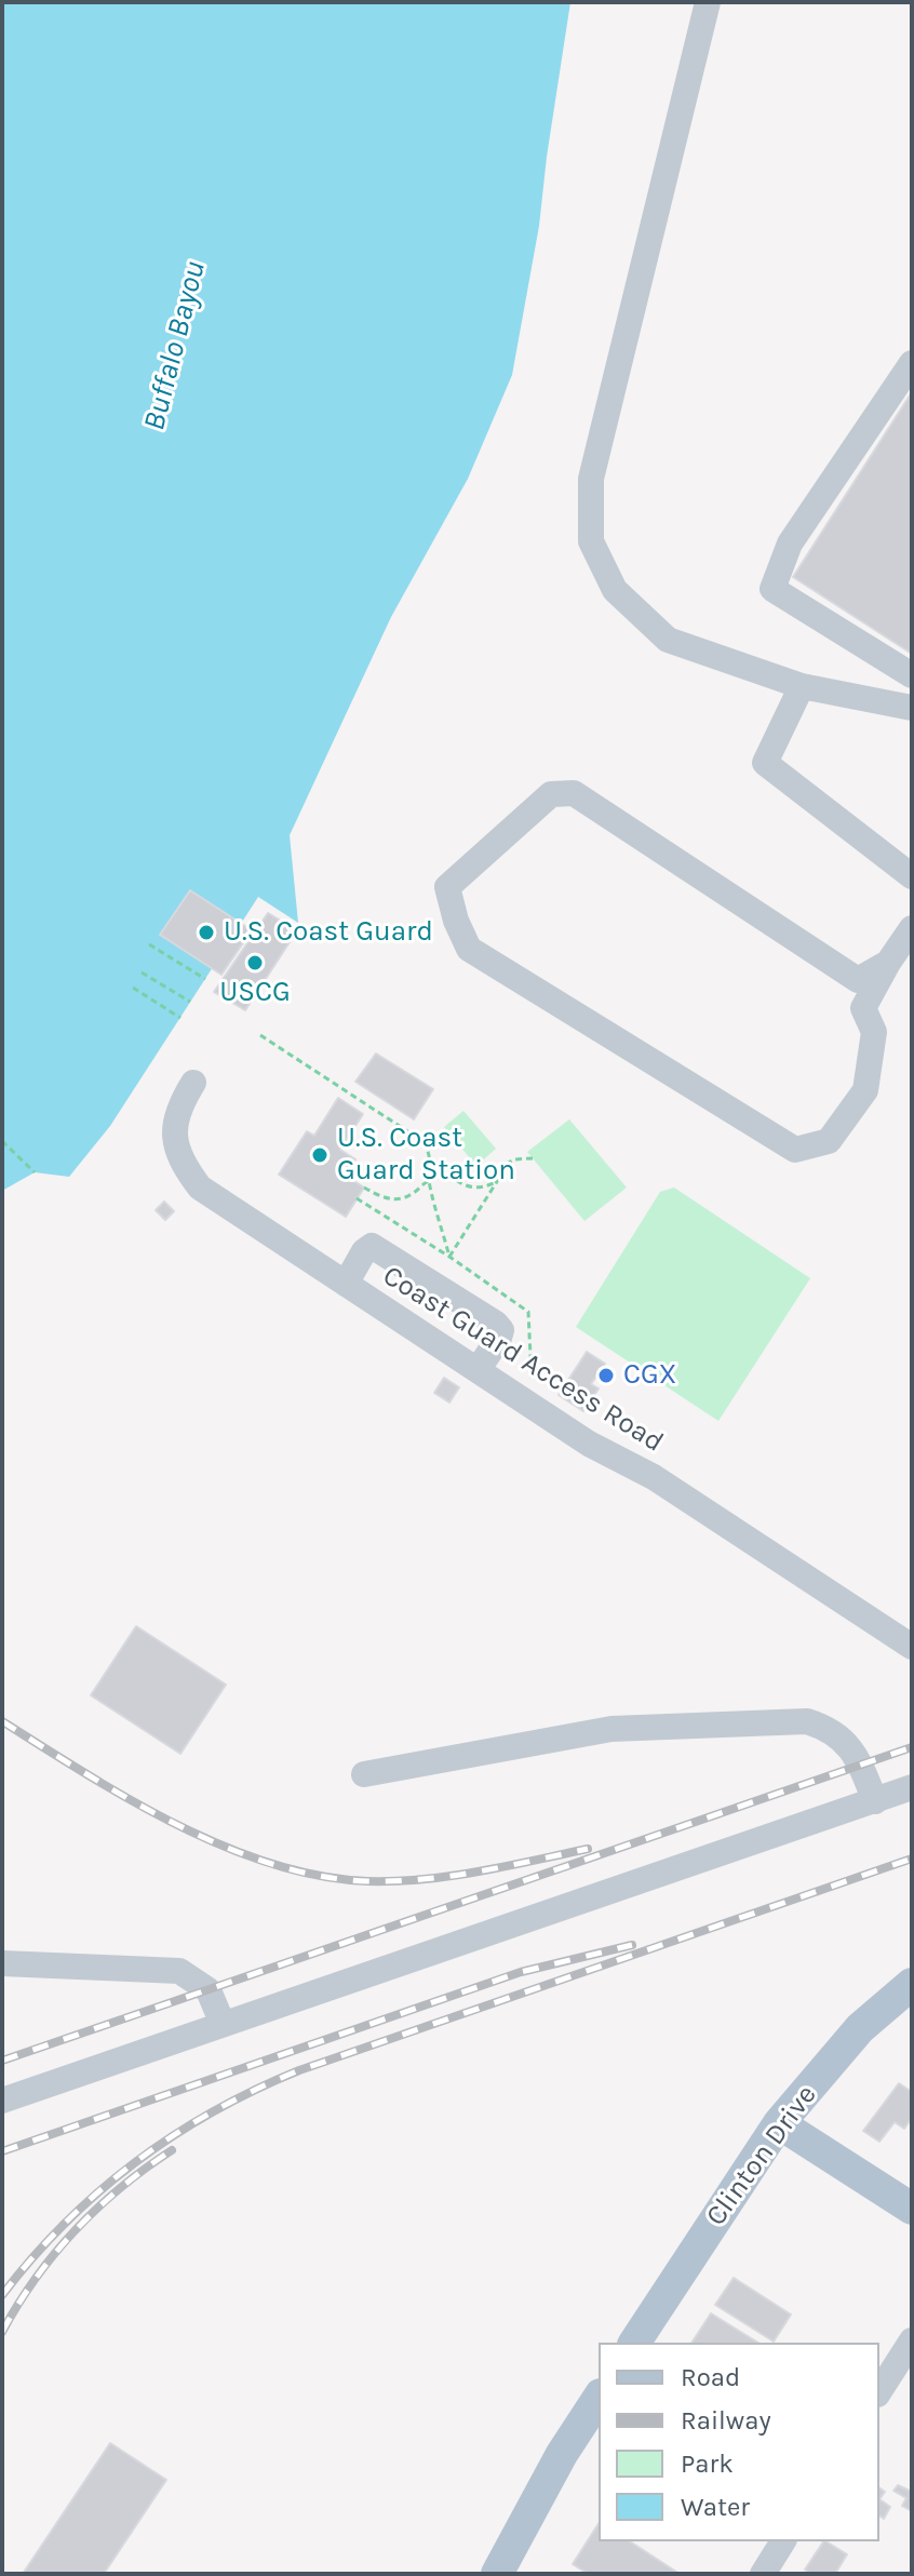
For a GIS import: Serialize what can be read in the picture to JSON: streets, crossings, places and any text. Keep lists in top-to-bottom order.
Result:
{
  "streets": {
    "main road": ["Clinton Drive"],
    "street": ["Coast Guard Access Road"]
  },
  "water": ["Buffalo Bayou"],
  "places": [
    "U.S. Coast Guard",
    "USCG",
    "U.S. Coast Guard Station",
    "CGX"
  ],
  "legend": [
    "Road",
    "Railway",
    "Park",
    "Water"
  ]
}
